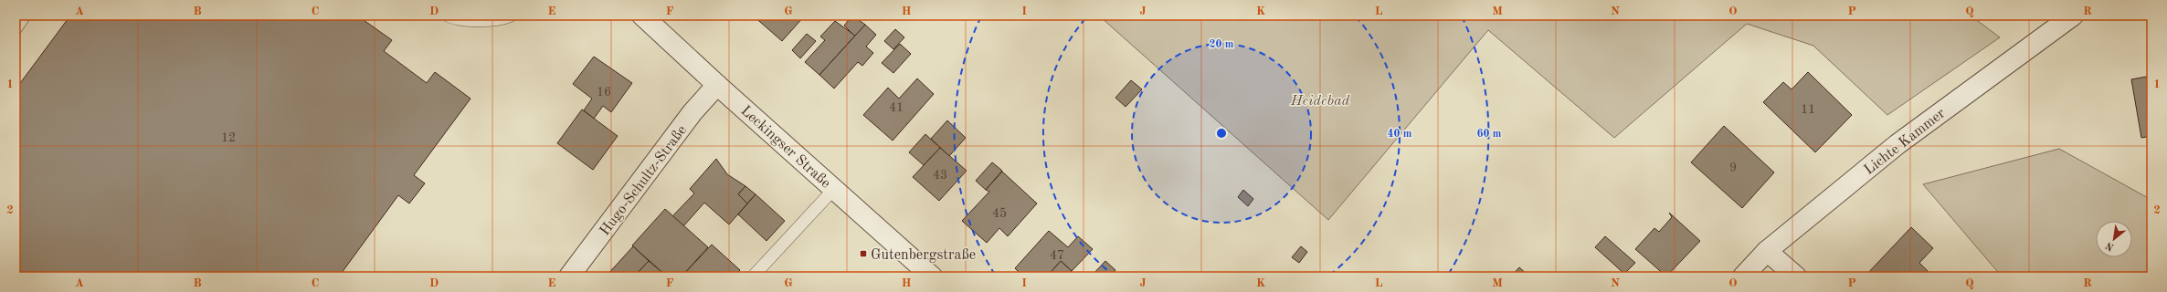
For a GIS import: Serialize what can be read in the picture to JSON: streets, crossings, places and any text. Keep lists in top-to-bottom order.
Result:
{
  "streets": {
    "street": ["Lichte Kammer", "Leckingser Straße", "Hugo-Schultz-Straße"]
  },
  "crossings": [
    ["Leckingser Straße", "Hugo-Schultz-Straße"]
  ],
  "parks": ["Heidebad"],
  "places": {
    "transit": ["Gutenbergstraße"]
  },
  "house_numbers": [
    "16",
    "41",
    "11",
    "12",
    "9",
    "43",
    "45",
    "47"
  ],
  "north": "bottom left",
  "grid": {
    "columns": [
      "A",
      "B",
      "C",
      "D",
      "E",
      "F",
      "G",
      "H",
      "I",
      "J",
      "K",
      "L",
      "M",
      "N",
      "O",
      "P",
      "Q",
      "R"
    ],
    "rows": ["1", "2"]
  },
  "rings": ["20 m", "40 m", "60 m"]
}
